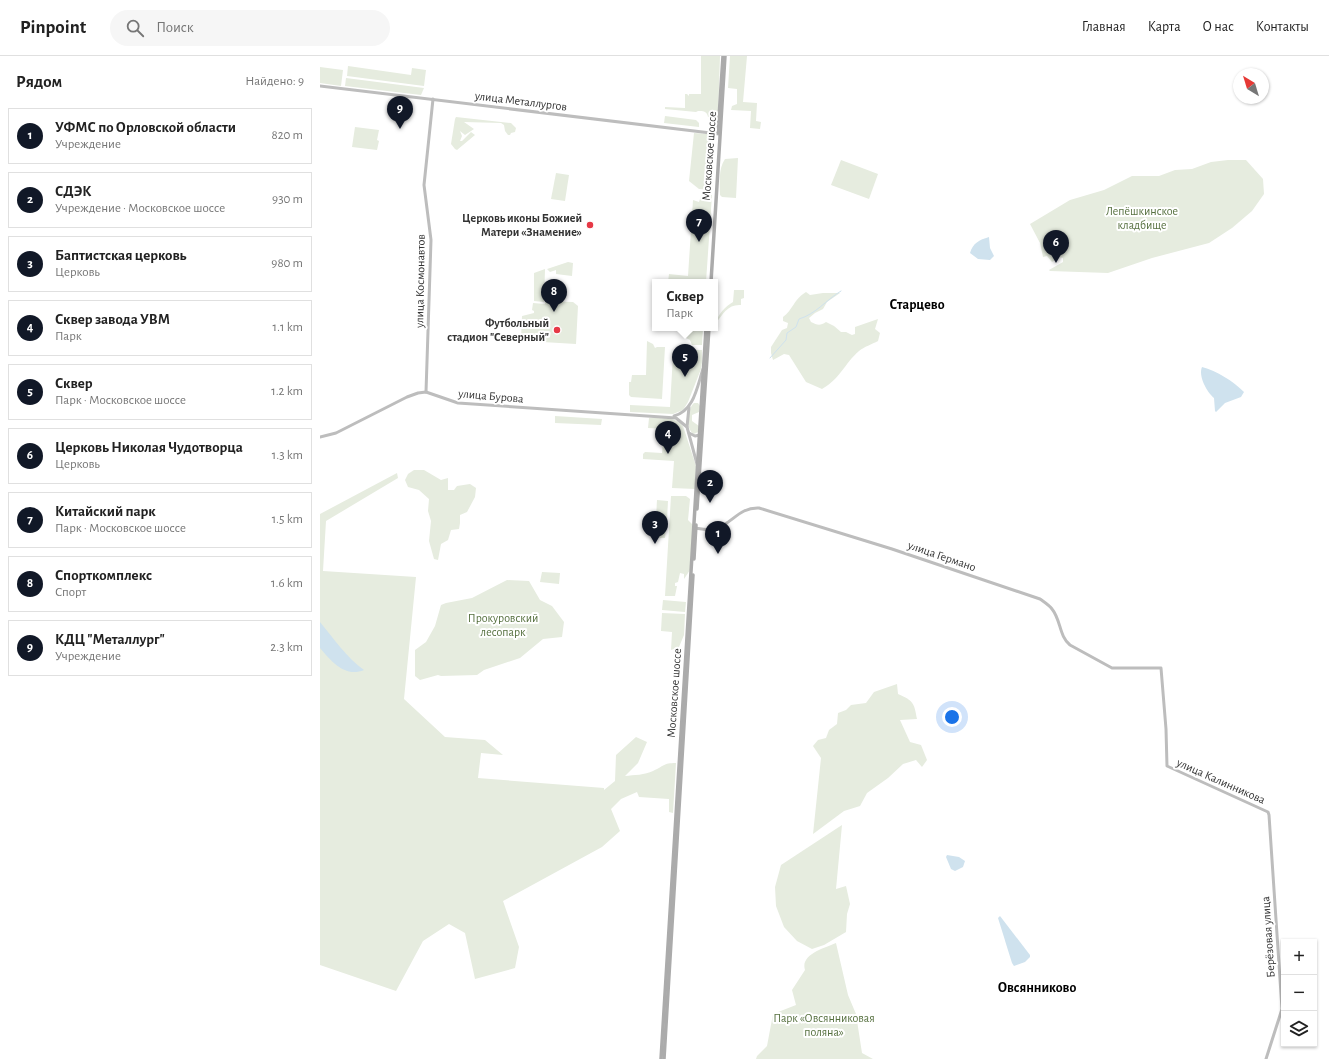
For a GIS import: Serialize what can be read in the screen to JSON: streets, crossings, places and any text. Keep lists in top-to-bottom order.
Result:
{
  "streets": {
    "main road": [
      "улица Металлургов",
      "Московское шоссе",
      "улица Космонавтов",
      "улица Бурова",
      "улица Германо",
      "улица Калинникова",
      "Берёзовая улица"
    ]
  },
  "crossings": [
    ["улица Металлургов", "Московское шоссе"],
    ["улица Металлургов", "улица Космонавтов"],
    ["Московское шоссе", "улица Германо"],
    ["улица Космонавтов", "улица Бурова"],
    ["улица Германо", "улица Калинникова"],
    ["улица Калинникова", "Берёзовая улица"]
  ],
  "districts": ["Старцево", "Овсянниково"],
  "parks": ["Лепёшкинское кладбище", "Прокуровский лесопарк", "Парк «Овсянниковая поляна»"],
  "places": ["Церковь иконы Божией Матери «Знамение»", "Футбольный стадион \"Северный\""],
  "north": "top left",
  "page": {
    "header": "Pinpoint",
    "search": "Поиск",
    "nav": [
      "Главная",
      "Карта",
      "О нас",
      "Контакты"
    ],
    "heading": ["Рядом", "Найдено: 9"],
    "pins": [
      "9",
      "7",
      "6",
      "8",
      "5",
      "4",
      "2",
      "3",
      "1"
    ],
    "list": [
      {
        "mark": "1",
        "name": "УФМС по Орловской области",
        "note": "Учреждение",
        "value": "820 m"
      },
      {
        "mark": "2",
        "name": "СДЭК",
        "note": "Учреждение · Московское шоссе",
        "value": "930 m"
      },
      {
        "mark": "3",
        "name": "Баптистская церковь",
        "note": "Церковь",
        "value": "980 m"
      },
      {
        "mark": "4",
        "name": "Сквер завода УВМ",
        "note": "Парк",
        "value": "1.1 km"
      },
      {
        "mark": "5",
        "name": "Сквер",
        "note": "Парк · Московское шоссе",
        "value": "1.2 km"
      },
      {
        "mark": "6",
        "name": "Церковь Николая Чудотворца",
        "note": "Церковь",
        "value": "1.3 km"
      },
      {
        "mark": "7",
        "name": "Китайский парк",
        "note": "Парк · Московское шоссе",
        "value": "1.5 km"
      },
      {
        "mark": "8",
        "name": "Спорткомплекс",
        "note": "Спорт",
        "value": "1.6 km"
      },
      {
        "mark": "9",
        "name": "КДЦ \"Металлург\"",
        "note": "Учреждение",
        "value": "2.3 km"
      }
    ],
    "popup": ["Сквер", "Парк"],
    "map_buttons": ["+", "−"]
  }
}
